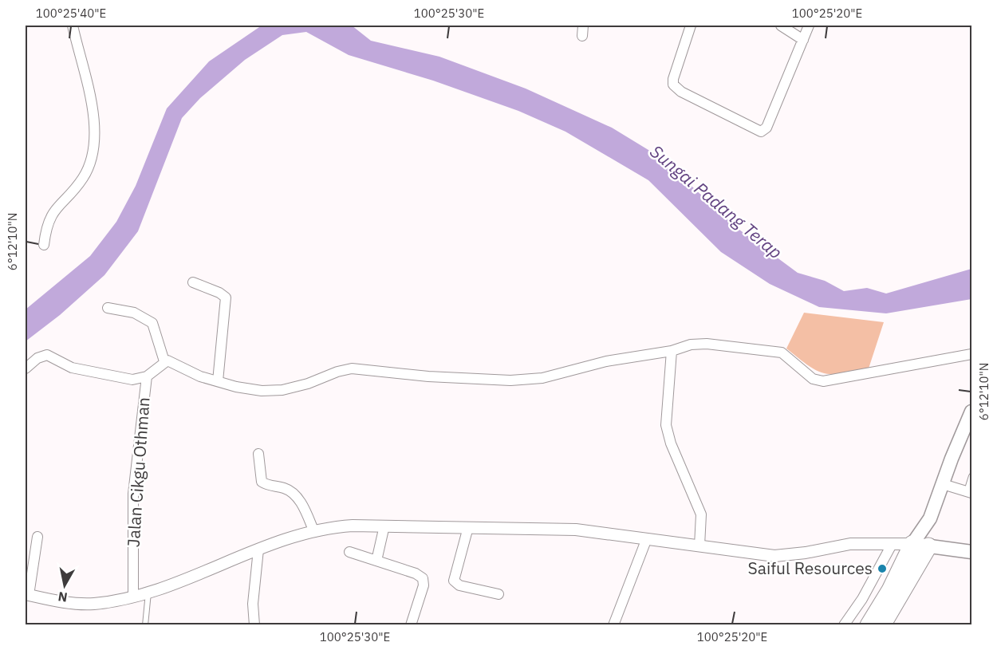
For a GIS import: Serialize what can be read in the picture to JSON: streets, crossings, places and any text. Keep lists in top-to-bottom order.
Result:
{
  "streets": {
    "street": ["Jalan Cikgu Othman"]
  },
  "water": ["Sungai Padang Terap"],
  "places": ["Saiful Resources"],
  "north": "bottom",
  "coordinates": [
    "100°25'40\"E",
    "100°25'30\"E",
    "100°25'20\"E",
    "6°12'10\"N"
  ]
}
